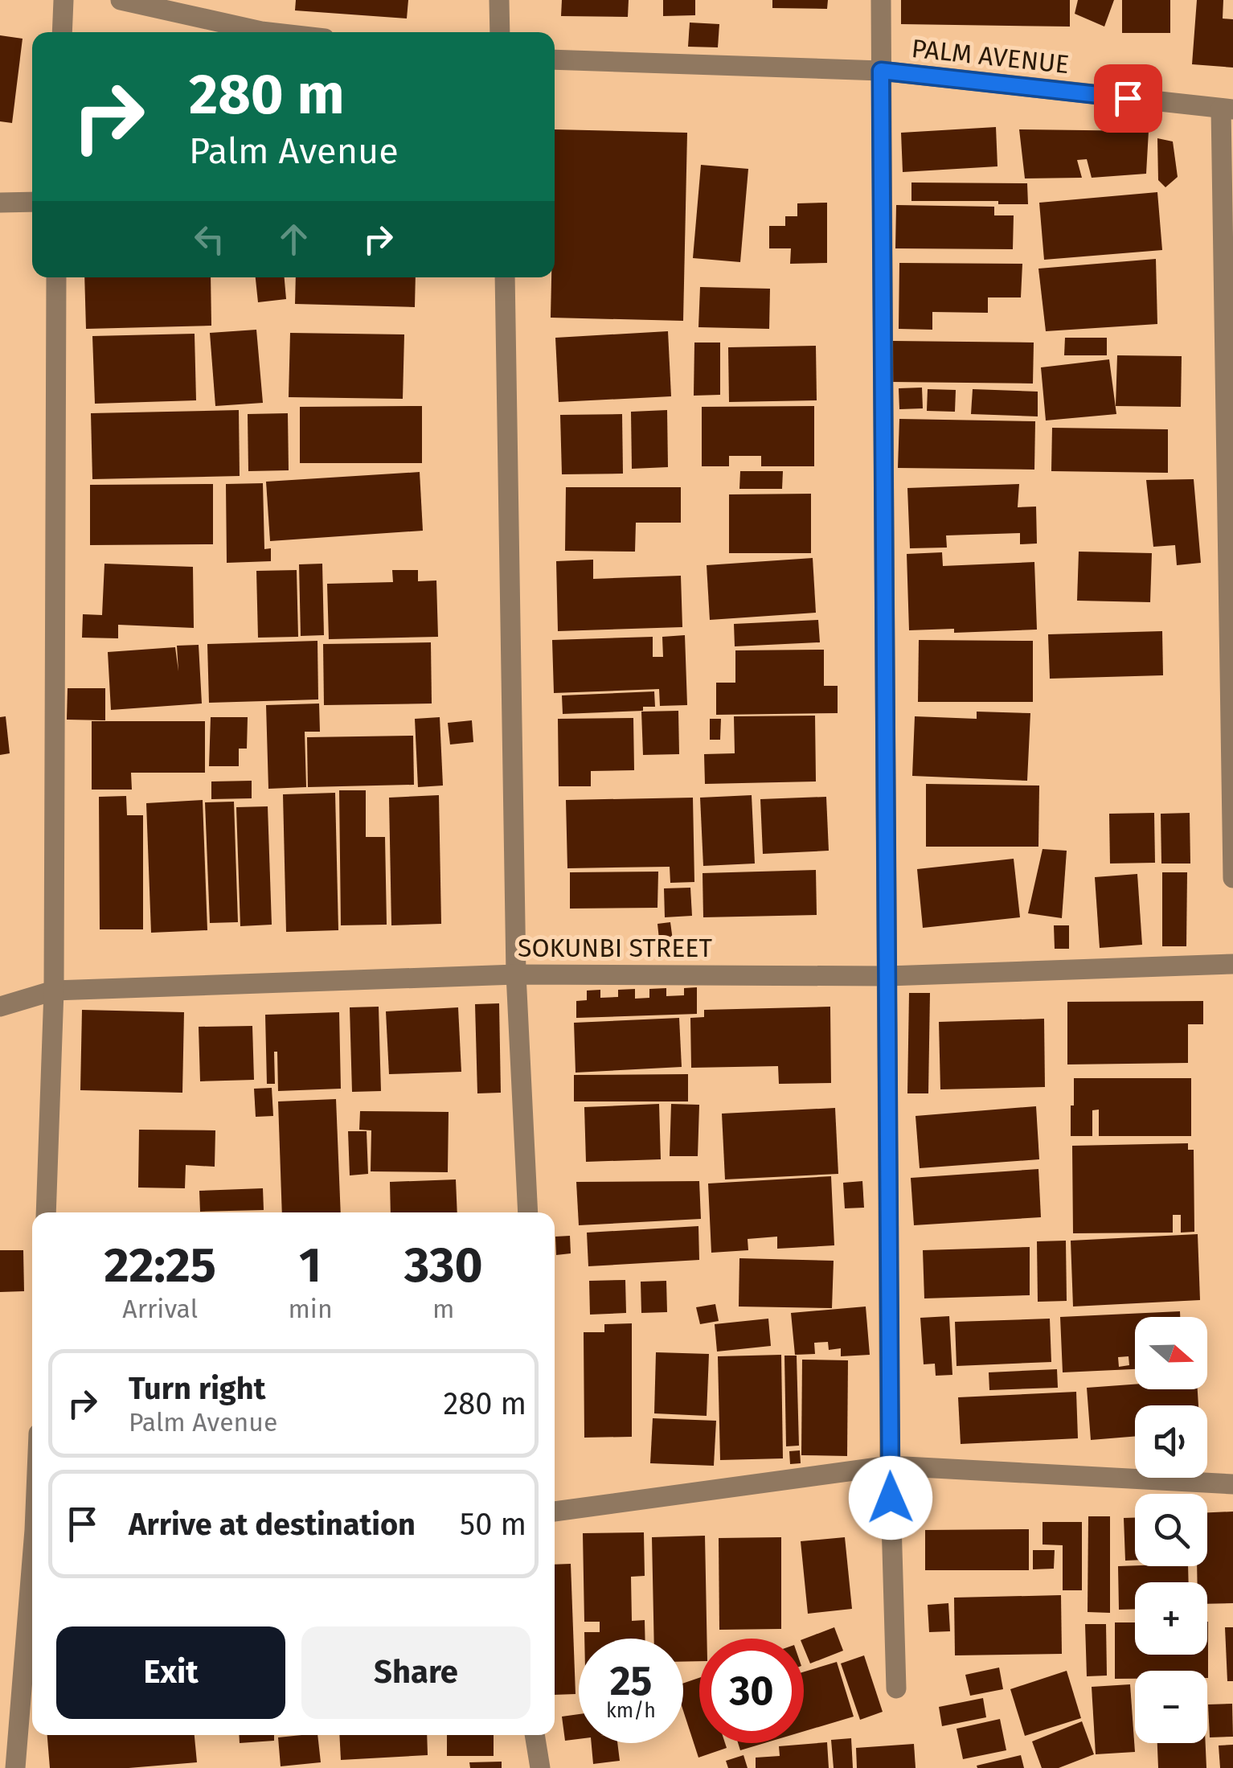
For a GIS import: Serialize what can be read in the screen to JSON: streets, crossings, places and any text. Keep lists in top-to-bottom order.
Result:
{
  "streets": {
    "street": ["PALM AVENUE", "SOKUNBI STREET"]
  },
  "north": "right",
  "page": {
    "turn": ["280 m", "Palm Avenue"],
    "eta": [
      "22:25",
      "Arrival",
      "1",
      "min",
      "330",
      "m"
    ],
    "map_buttons": ["+", "−"],
    "list": [
      {
        "name": "Turn right",
        "note": "Palm Avenue",
        "value": "280 m"
      },
      {
        "name": "Arrive at destination",
        "value": "50 m"
      }
    ],
    "buttons": ["Exit", "Share"],
    "speed": "25 km/h",
    "limit": "30"
  }
}
